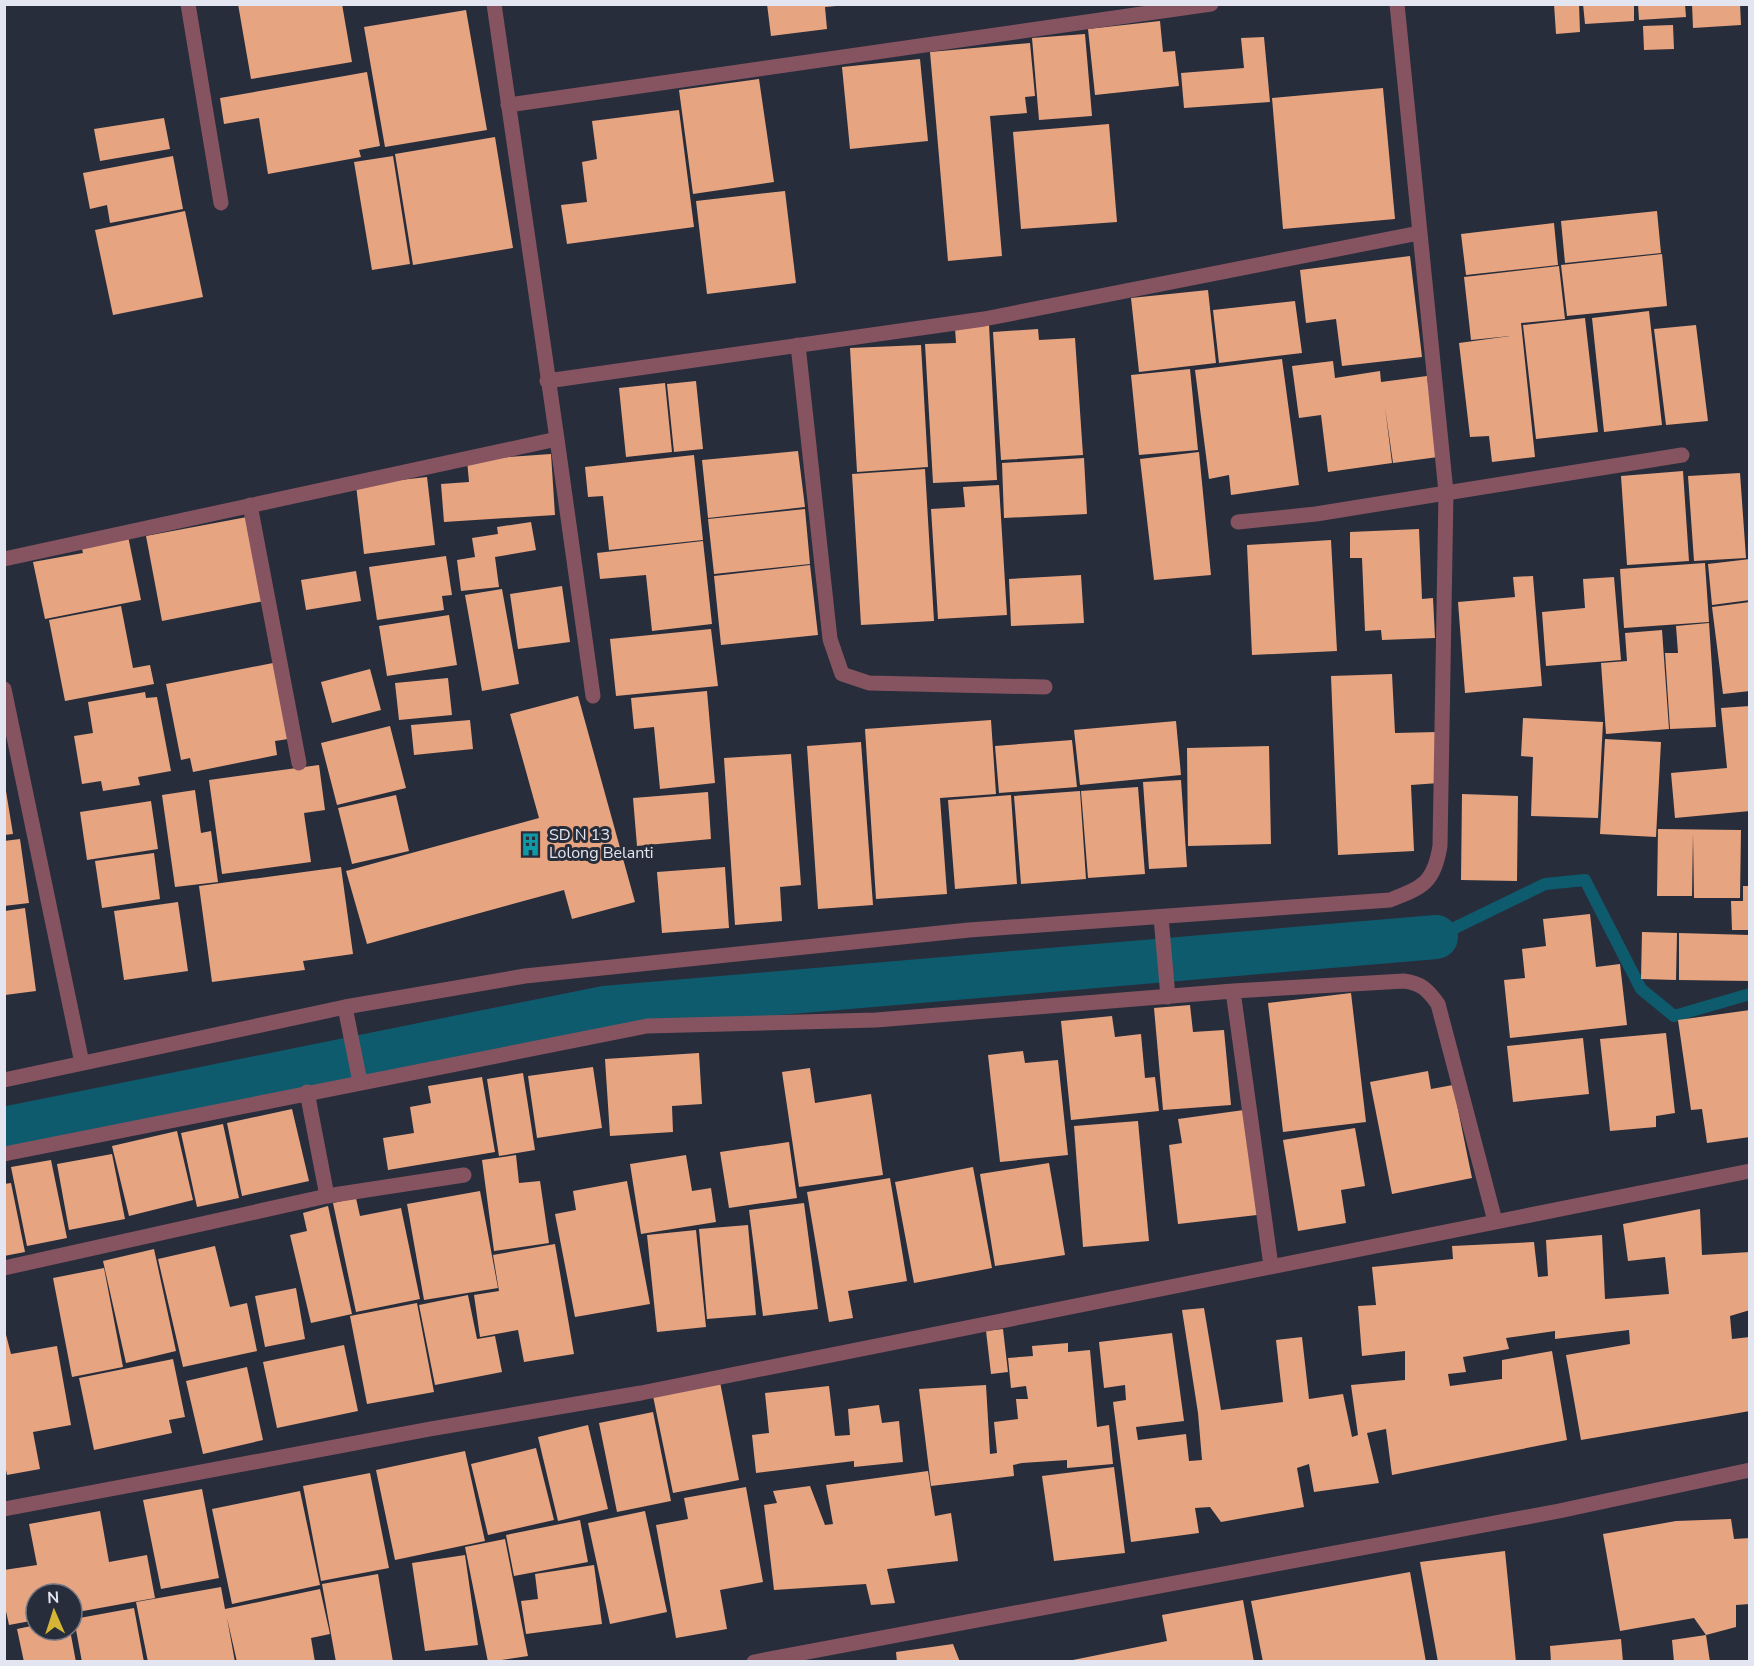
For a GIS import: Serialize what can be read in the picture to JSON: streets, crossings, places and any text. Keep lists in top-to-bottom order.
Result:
{
  "places": {
    "building": ["SD N 13 Lolong Belanti"]
  },
  "north": "top"
}
